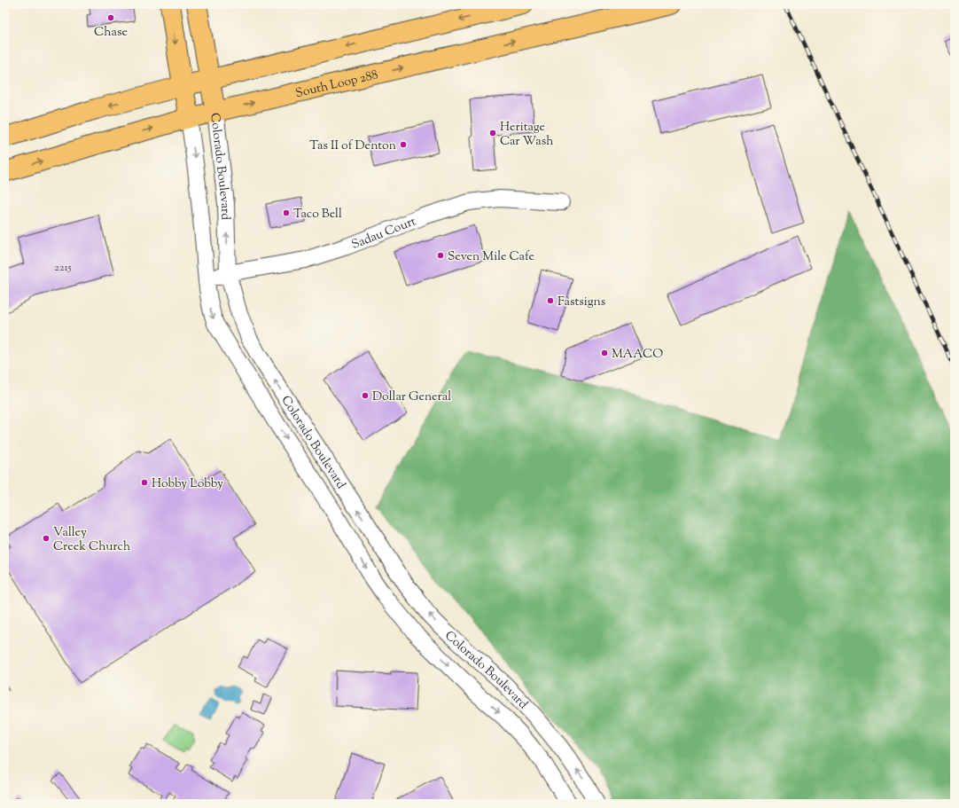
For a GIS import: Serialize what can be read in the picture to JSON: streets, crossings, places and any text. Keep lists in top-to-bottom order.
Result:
{
  "streets": {
    "main road": ["South Loop 288", "Colorado Boulevard"],
    "street": ["Sadau Court"]
  },
  "crossings": [
    ["South Loop 288", "Colorado Boulevard"],
    ["Colorado Boulevard", "Sadau Court"]
  ],
  "places": [
    "Chase",
    "Heritage Car Wash",
    "Tas II of Denton",
    "Taco Bell",
    "Seven Mile Cafe",
    "Fastsigns",
    "MAACO",
    "Dollar General",
    "Hobby Lobby",
    "Valley Creek Church"
  ],
  "house_numbers": ["2215"]
}
